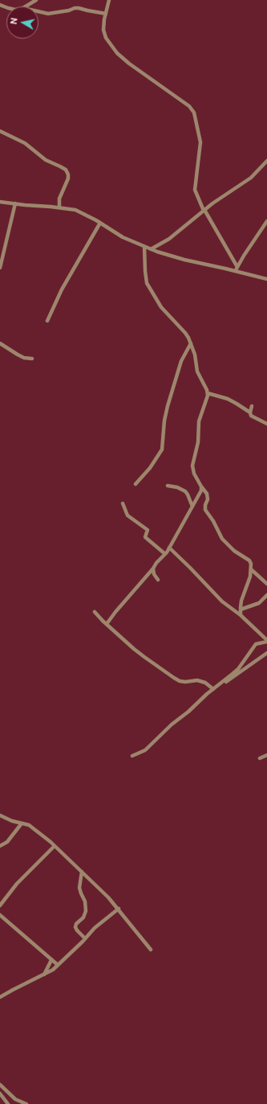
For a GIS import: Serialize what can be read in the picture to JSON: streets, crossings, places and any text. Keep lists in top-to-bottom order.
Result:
{
  "north": "left"
}
